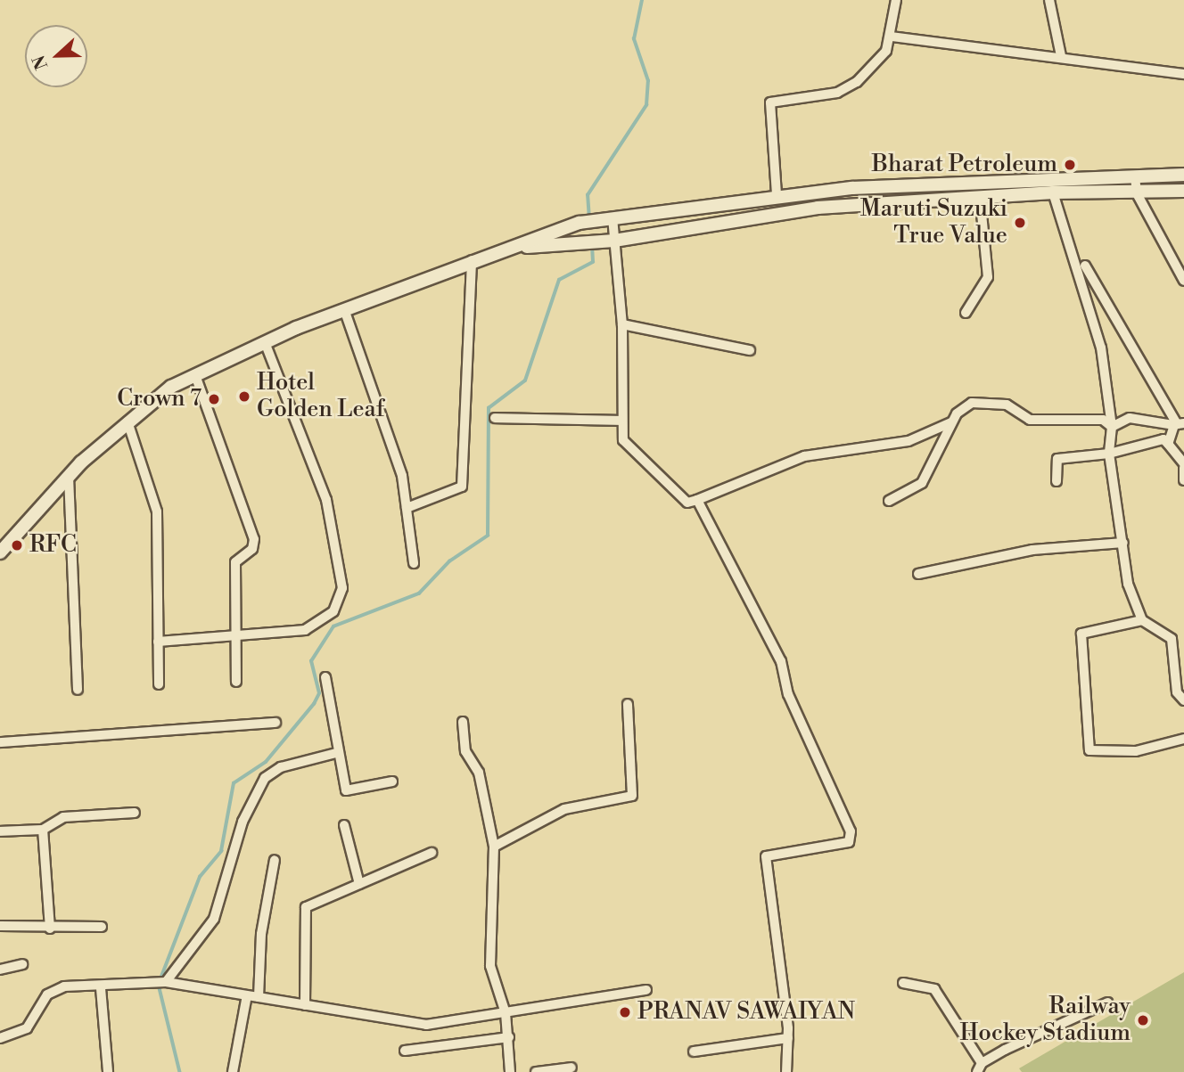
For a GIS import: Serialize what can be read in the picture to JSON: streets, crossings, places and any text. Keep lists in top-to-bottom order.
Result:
{
  "places": [
    "Bharat Petroleum",
    "Maruti Suzuki True Value",
    "Hotel Golden Leaf",
    "Crown 7",
    "RFC",
    "PRANAV SAWAIYAN",
    "Railway Hockey Stadium"
  ],
  "north": "left"
}
